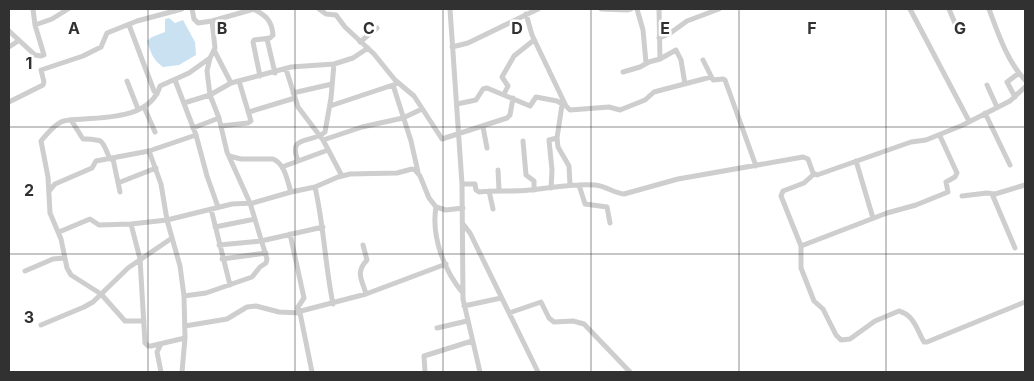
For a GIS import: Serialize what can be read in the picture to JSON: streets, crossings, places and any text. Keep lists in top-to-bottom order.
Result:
{
  "grid": {
    "columns": [
      "A",
      "B",
      "C",
      "D",
      "E",
      "F",
      "G"
    ],
    "rows": ["1", "2", "3"]
  }
}
